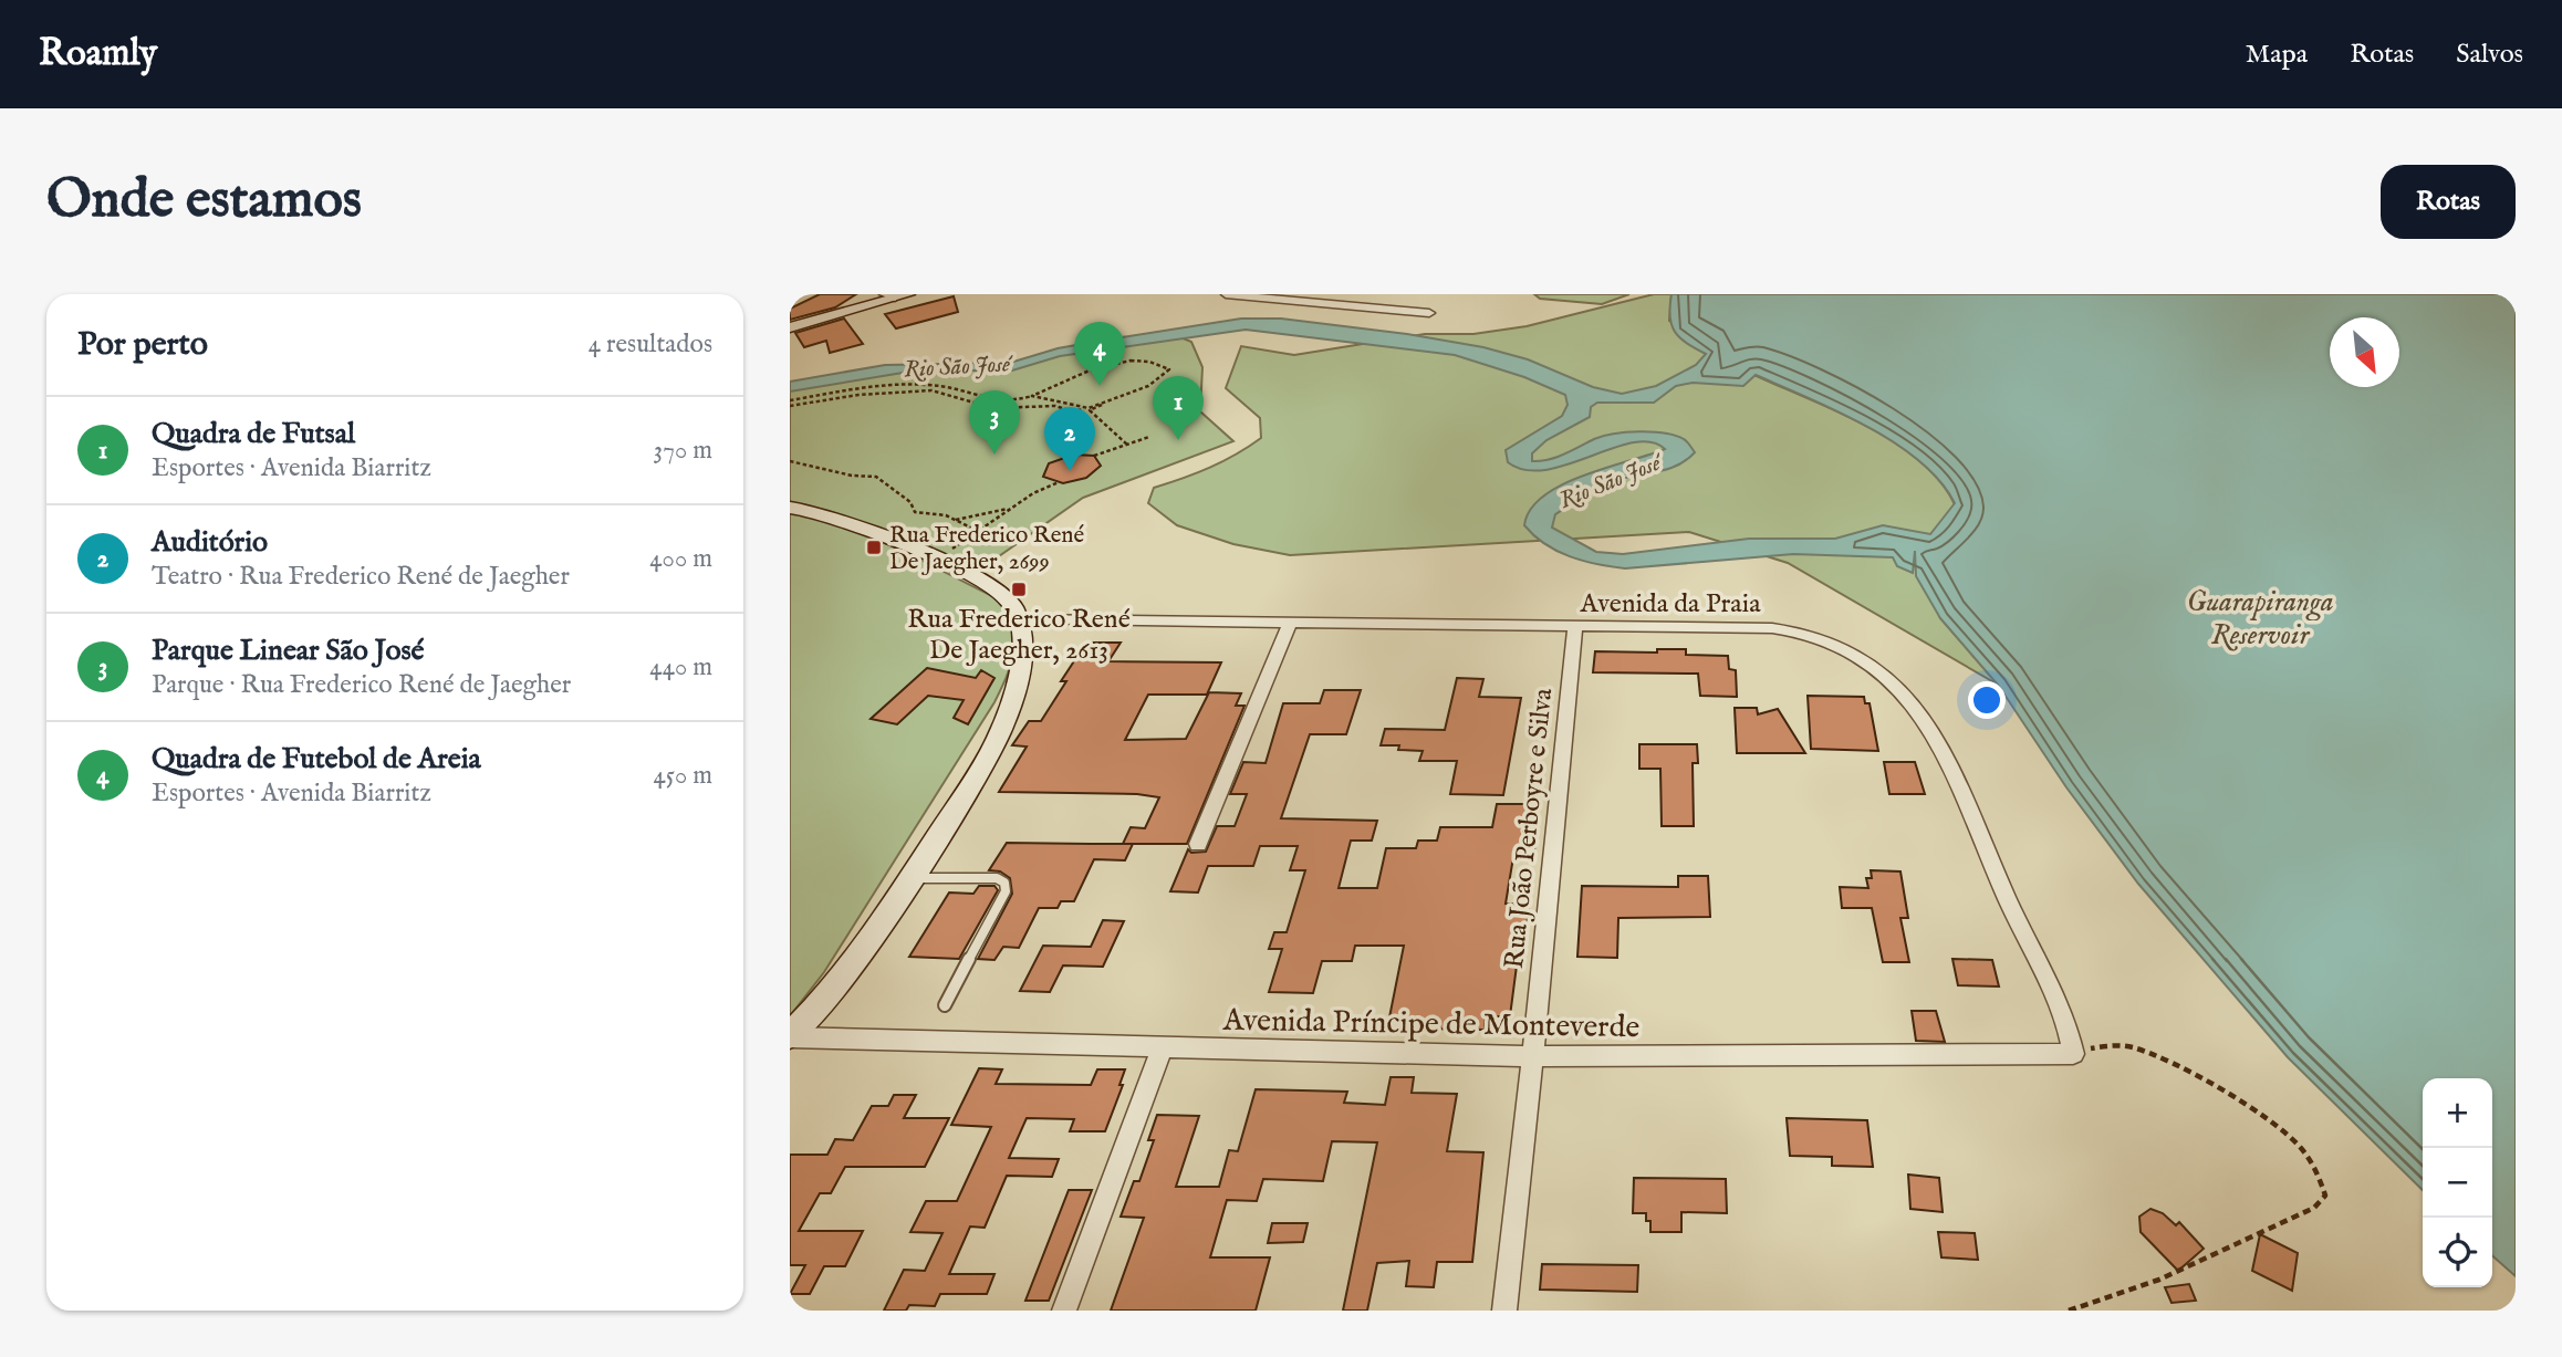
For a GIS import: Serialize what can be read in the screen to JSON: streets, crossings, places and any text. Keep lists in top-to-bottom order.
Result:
{
  "streets": {
    "street": ["Avenida da Praia", "Rua João Perboyre e Silva", "Avenida Príncipe de Monteverde"]
  },
  "crossings": [
    ["Avenida da Praia", "Rua João Perboyre e Silva"],
    ["Avenida da Praia", "Avenida Príncipe de Monteverde"],
    ["Rua João Perboyre e Silva", "Avenida Príncipe de Monteverde"]
  ],
  "water": ["Rio São José", "Guarapiranga Reservoir"],
  "places": {
    "transit": ["Rua Frederico René De Jaegher, 2699", "Rua Frederico René De Jaegher, 2613"]
  },
  "north": "bottom right",
  "page": {
    "header": "Roamly",
    "nav": ["Mapa", "Rotas", "Salvos"],
    "buttons": "Rotas",
    "title": "Onde estamos",
    "heading": ["Por perto", "4 resultados"],
    "pins": [
      "4",
      "1",
      "3",
      "2"
    ],
    "list": [
      {
        "mark": "1",
        "name": "Quadra de Futsal",
        "note": "Esportes · Avenida Biarritz",
        "value": "370 m"
      },
      {
        "mark": "2",
        "name": "Auditório",
        "note": "Teatro · Rua Frederico René de Jaegher",
        "value": "400 m"
      },
      {
        "mark": "3",
        "name": "Parque Linear São José",
        "note": "Parque · Rua Frederico René de Jaegher",
        "value": "440 m"
      },
      {
        "mark": "4",
        "name": "Quadra de Futebol de Areia",
        "note": "Esportes · Avenida Biarritz",
        "value": "450 m"
      }
    ],
    "map_buttons": ["+", "−"]
  }
}
